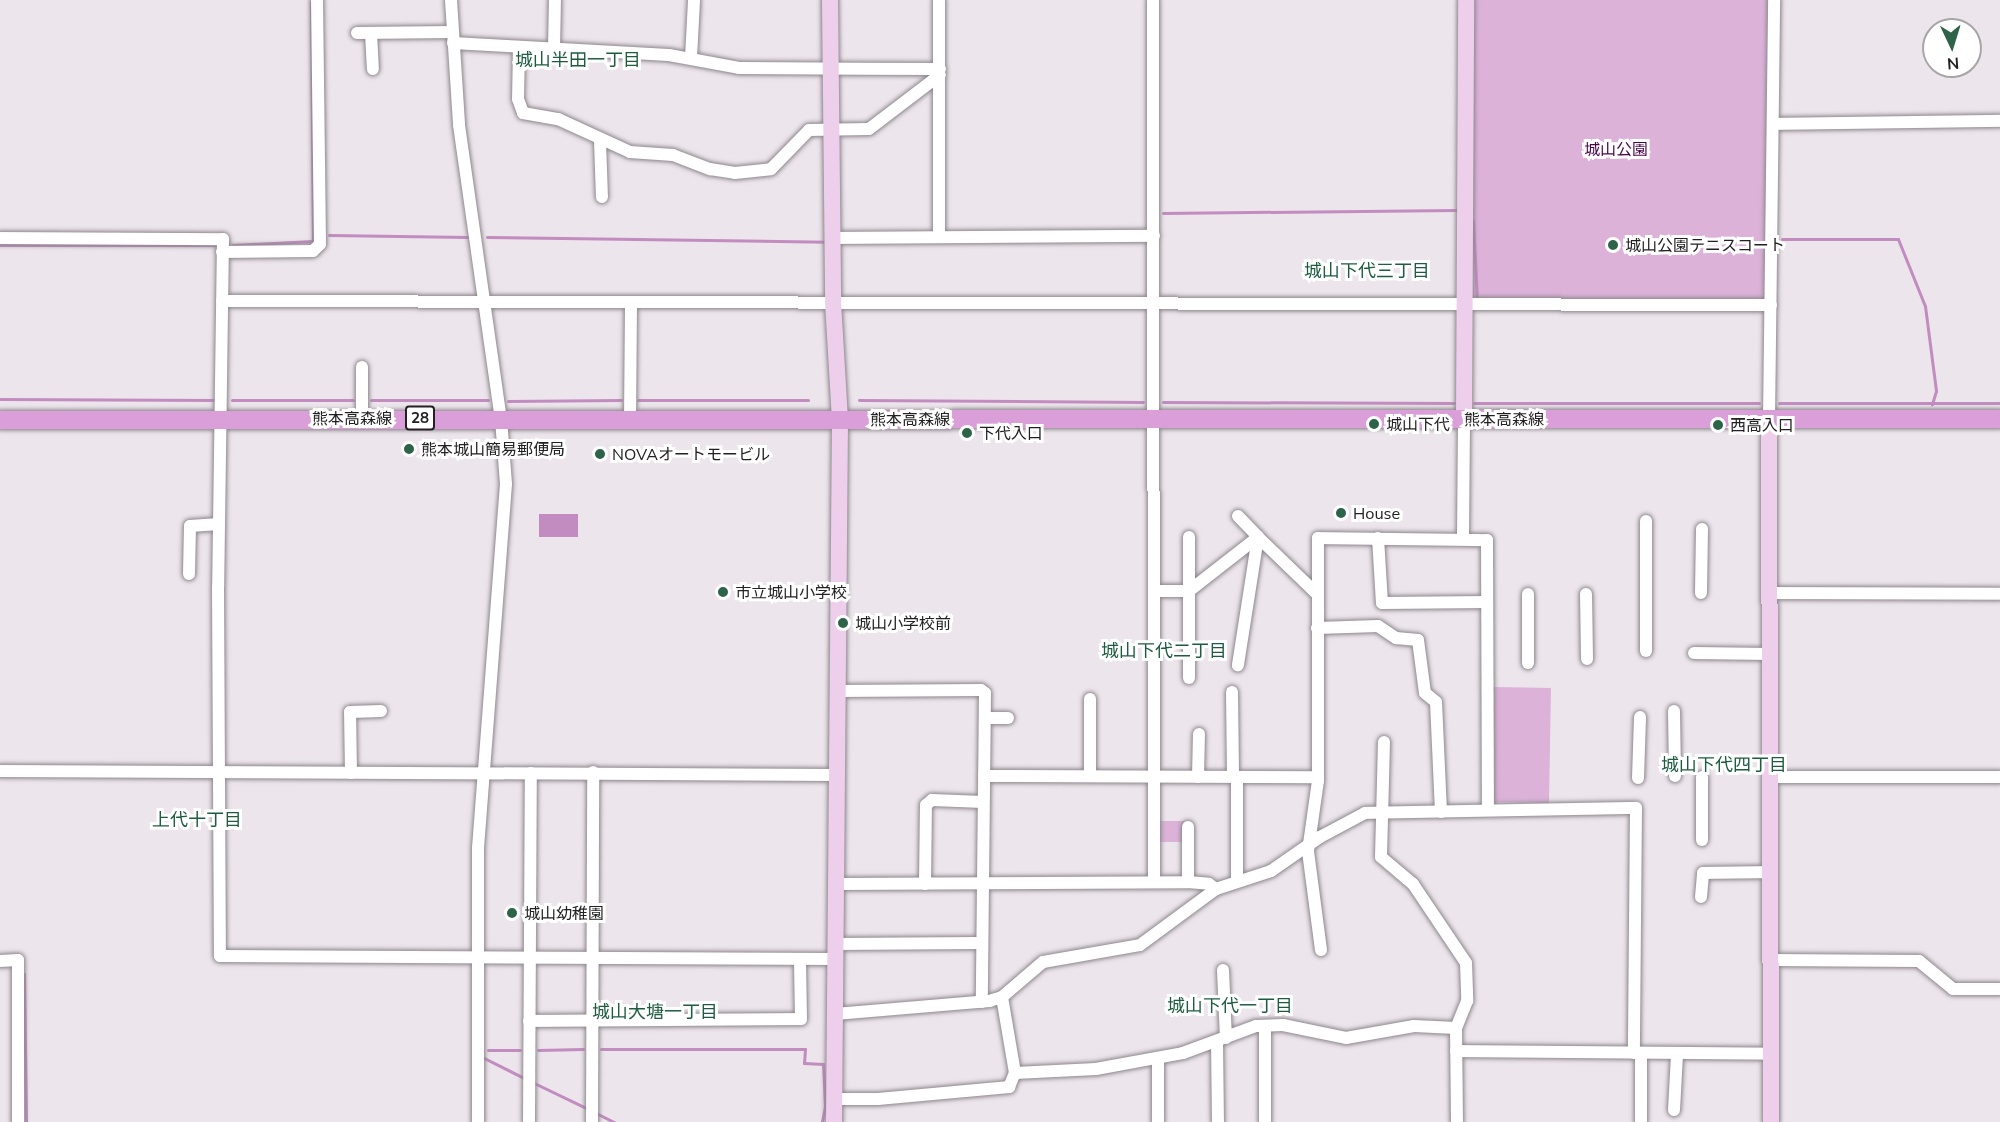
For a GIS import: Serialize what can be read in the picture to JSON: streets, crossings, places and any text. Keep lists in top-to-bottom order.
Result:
{
  "streets": {
    "main road": ["熊本高森線", "28"]
  },
  "districts": [
    "城山半田一丁目",
    "城山下代三丁目",
    "城山下代二丁目",
    "城山下代四丁目",
    "上代十丁目",
    "城山下代一丁目",
    "城山大塘一丁目"
  ],
  "parks": ["城山公園"],
  "places": [
    "城山公園テニスコート",
    "城山下代",
    "西高入口",
    "下代入口",
    "熊本城山簡易郵便局",
    "NOVAオートモービル",
    "House",
    "市立城山小学校",
    "城山小学校前",
    "城山幼稚園"
  ],
  "north": "bottom"
}
